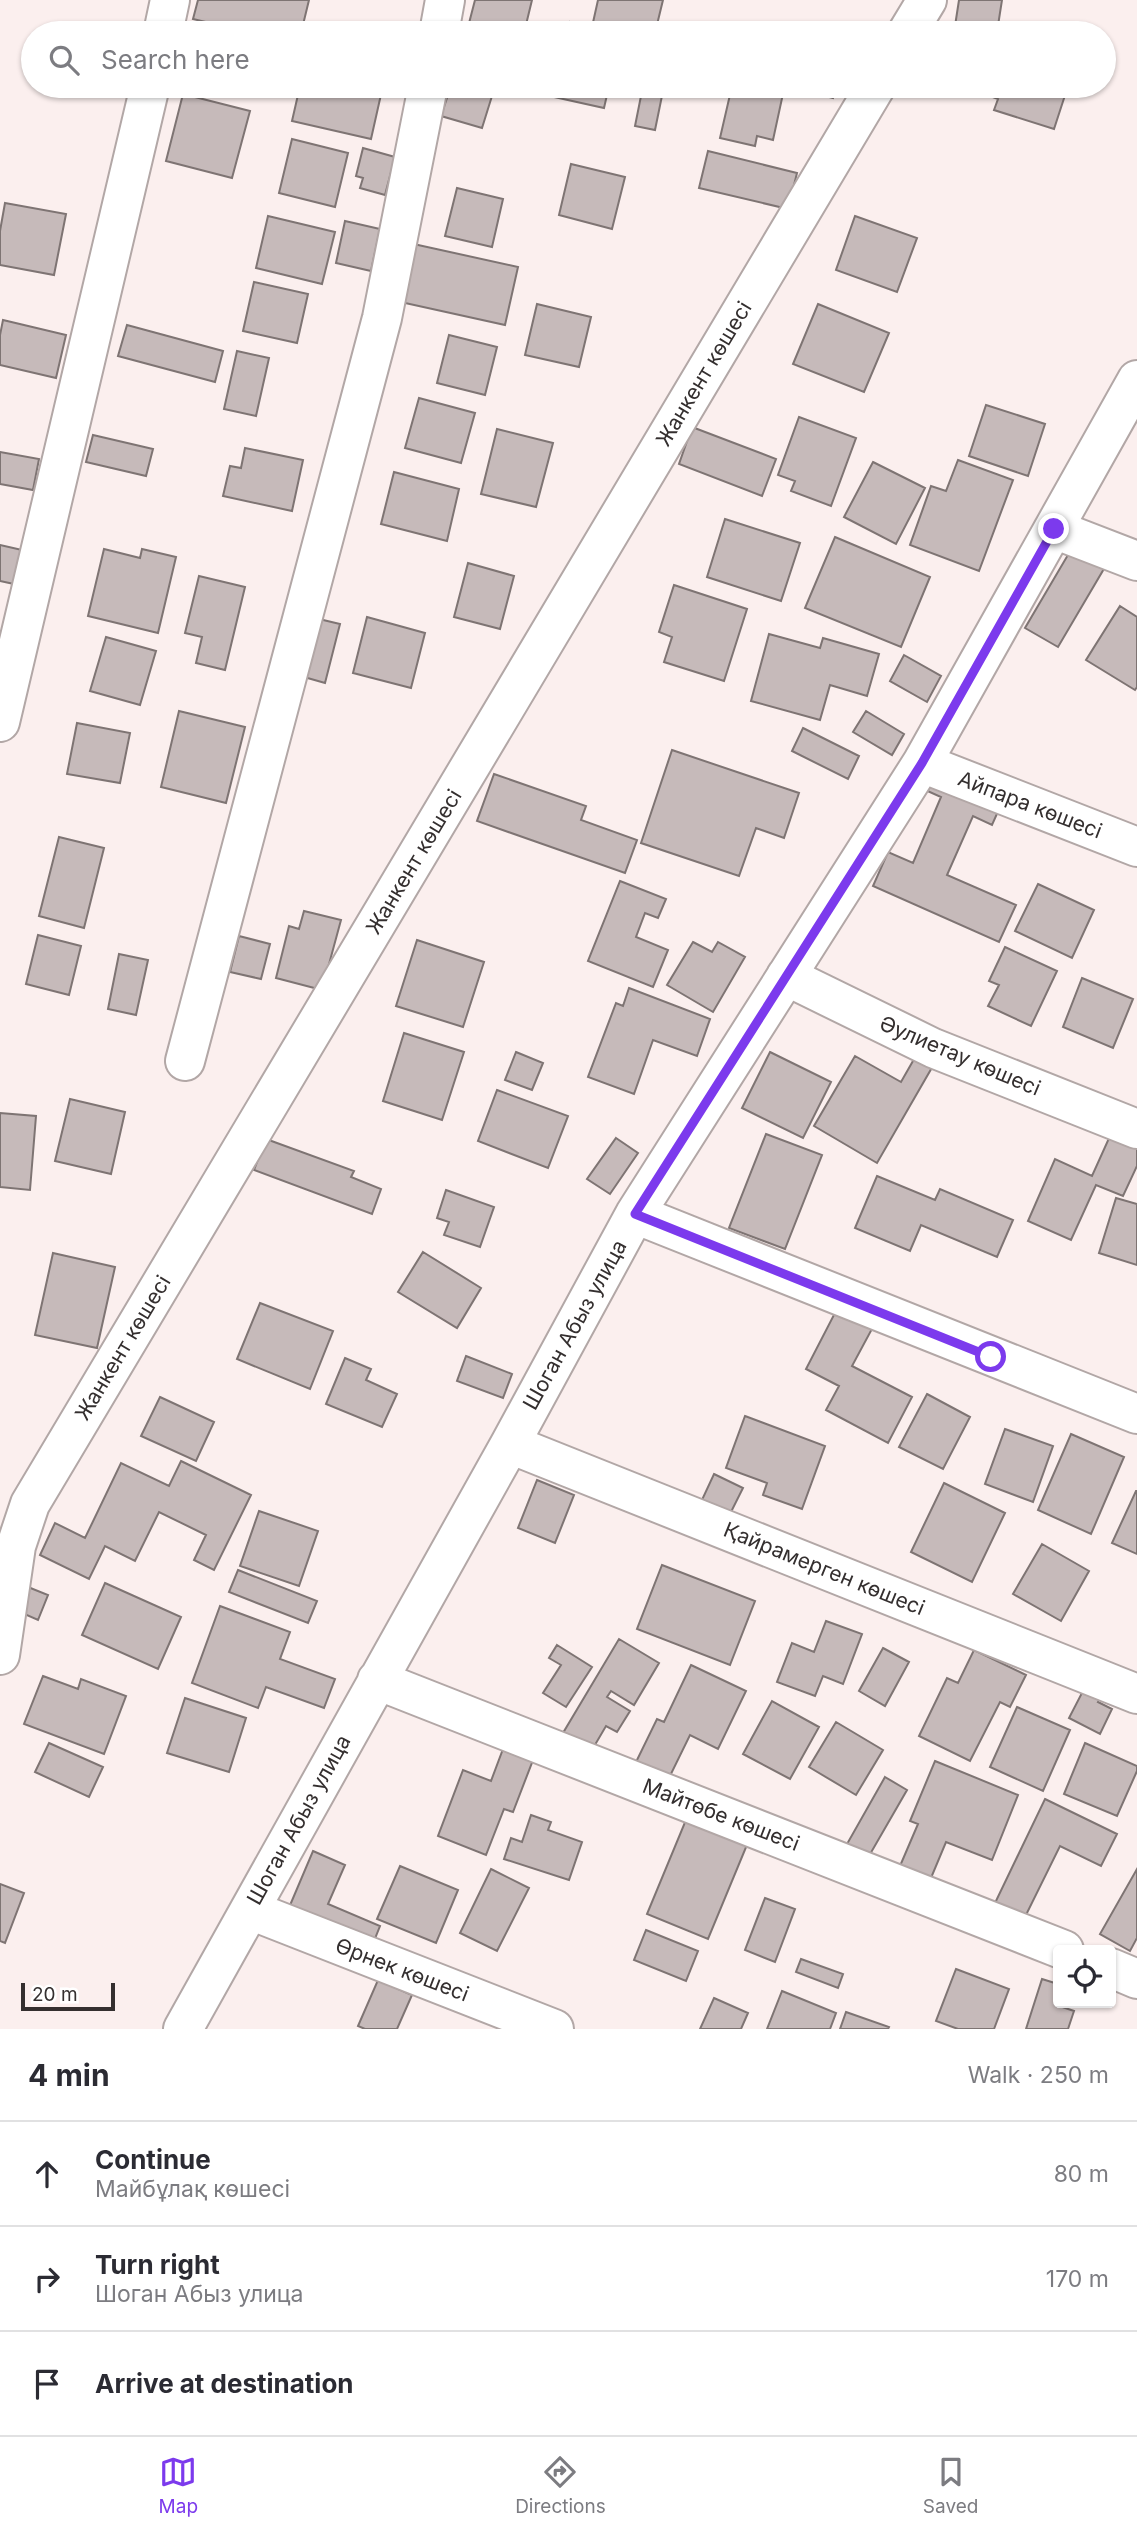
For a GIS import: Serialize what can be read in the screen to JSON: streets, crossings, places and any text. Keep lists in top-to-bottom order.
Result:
{
  "streets": {
    "street": [
      "Жанкент көшесі",
      "Айпара көшесі",
      "Әулиетау көшесі",
      "Шоган Абыз улица",
      "Қайрамерген көшесі",
      "Майтөбе көшесі",
      "Өрнек көшесі"
    ]
  },
  "crossings": [
    ["Айпара көшесі", "Шоган Абыз улица"],
    ["Әулиетау көшесі", "Шоган Абыз улица"],
    ["Шоган Абыз улица", "Қайрамерген көшесі"],
    ["Шоган Абыз улица", "Майтөбе көшесі"],
    ["Шоган Абыз улица", "Өрнек көшесі"]
  ],
  "scale_bar": "20 m",
  "page": {
    "search": "Search here",
    "scale": "20 m",
    "heading": ["4 min", "Walk · 250 m"],
    "list": [
      ["Continue", "Майбұлақ көшесі", "80 m"],
      ["Turn right", "Шоган Абыз улица", "170 m"],
      "Arrive at destination"
    ],
    "nav": ["Map", "Directions", "Saved"]
  }
}
